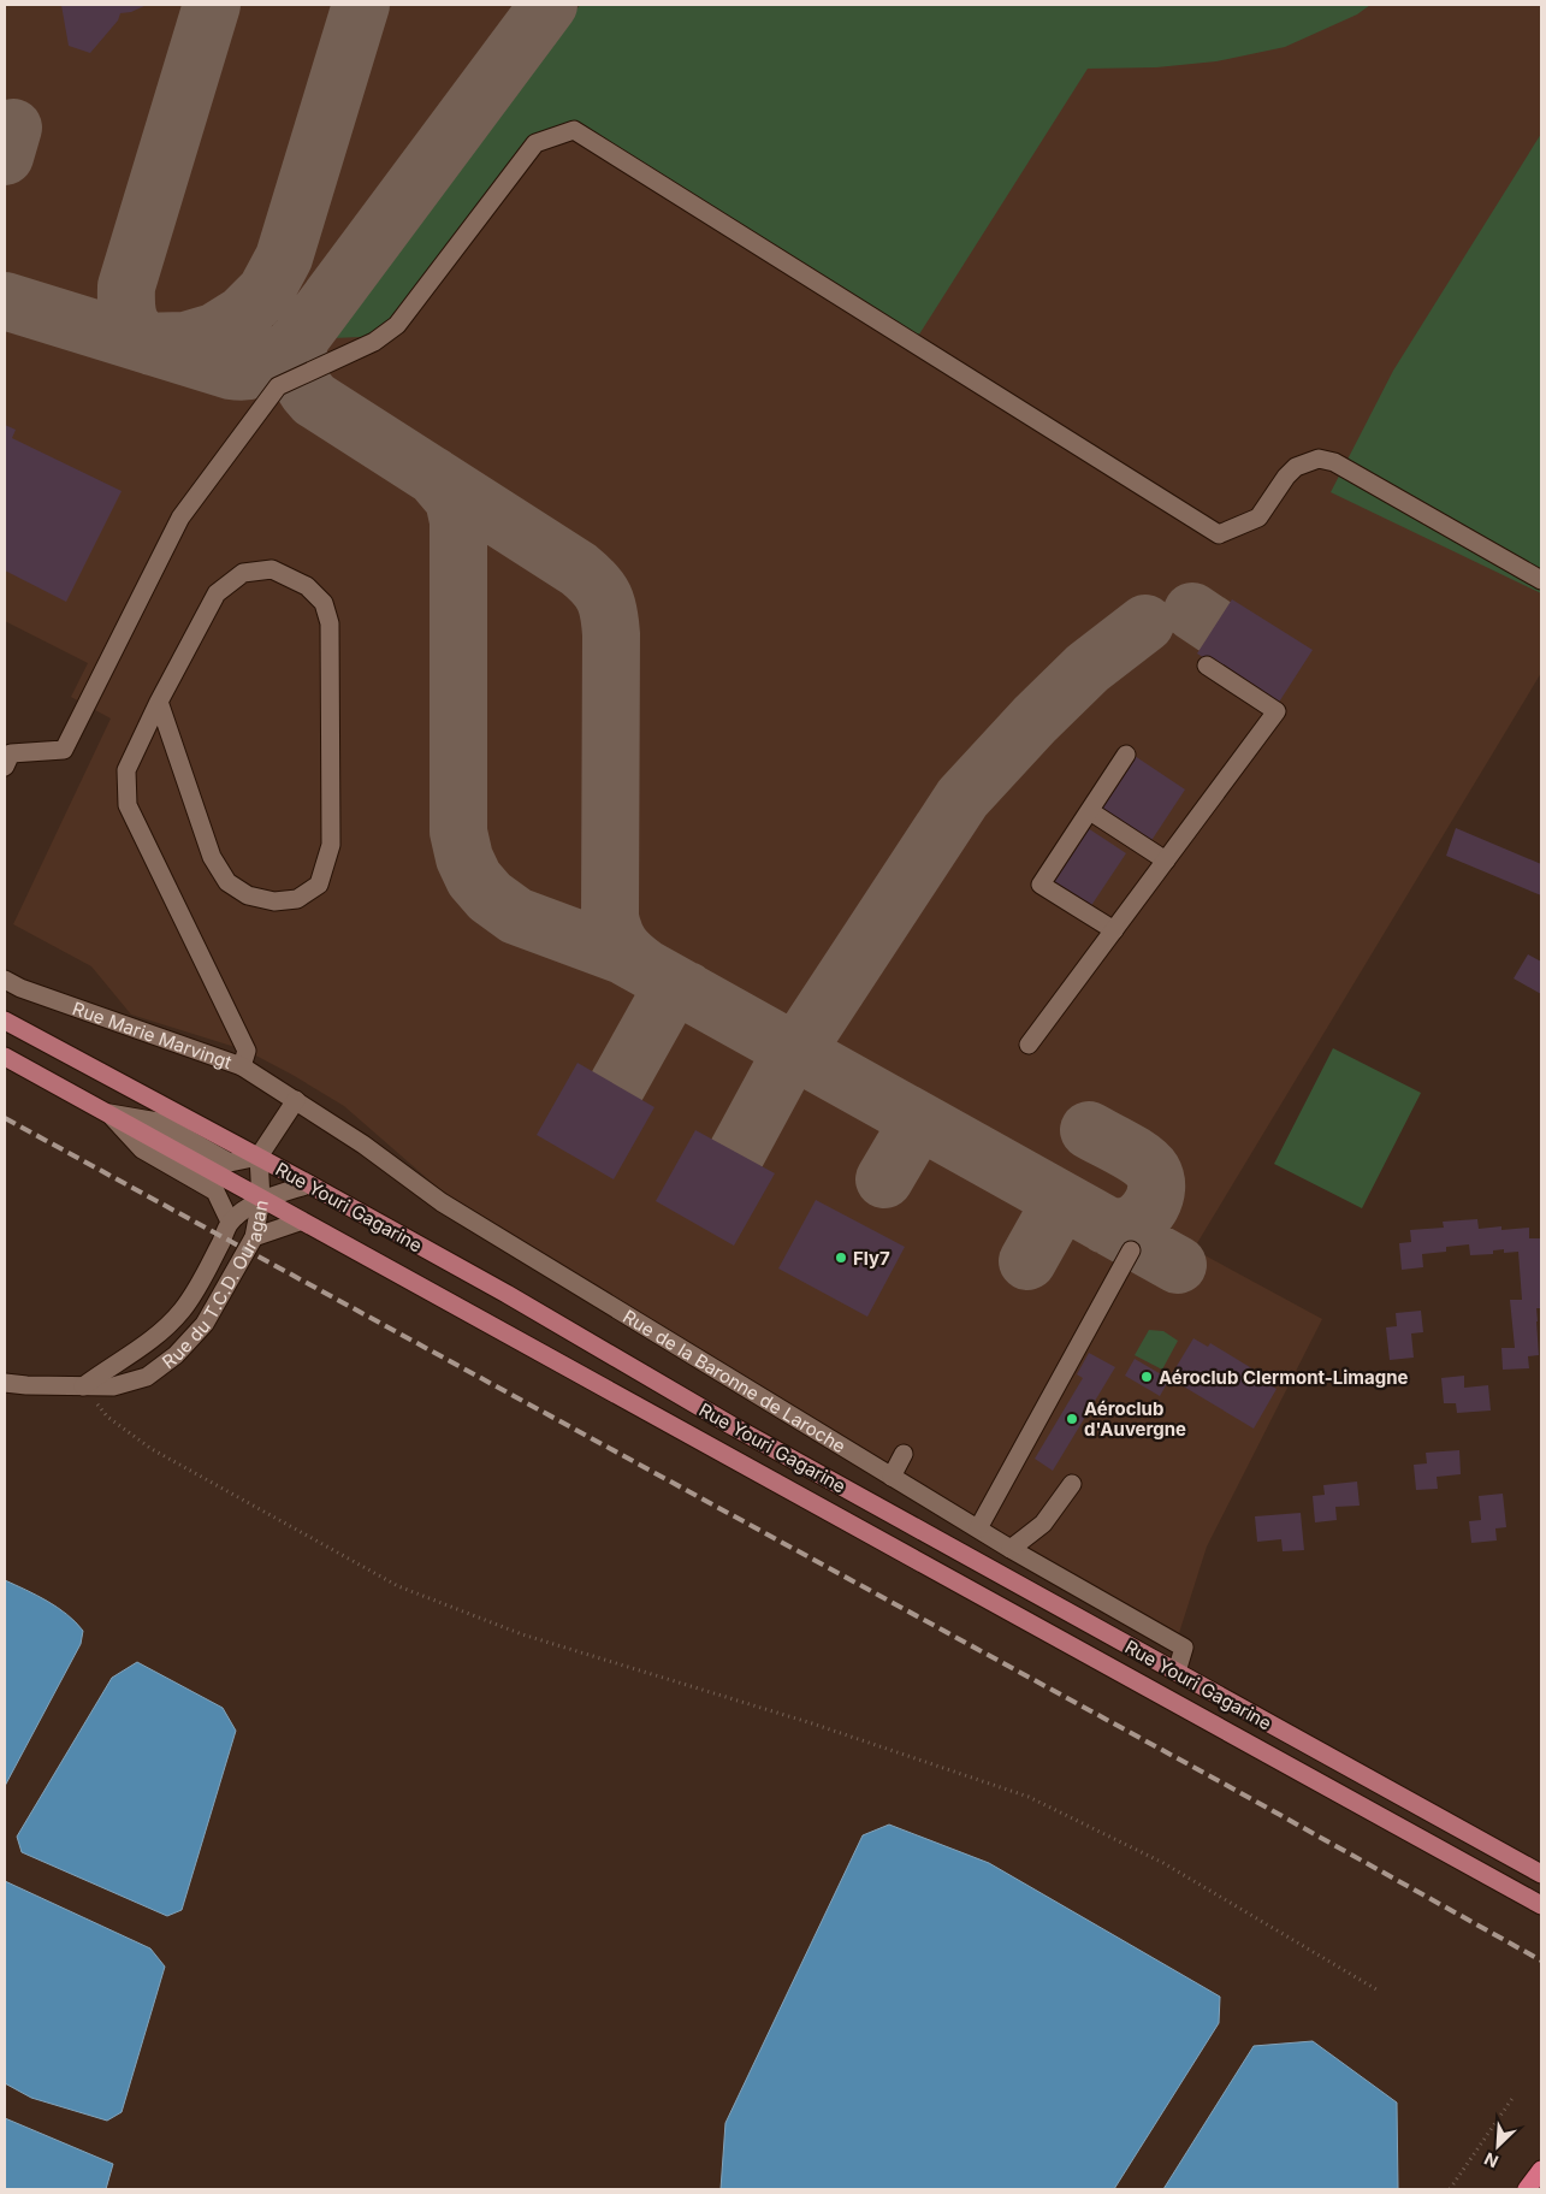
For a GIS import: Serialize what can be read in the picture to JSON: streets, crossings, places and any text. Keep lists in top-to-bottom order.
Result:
{
  "streets": {
    "main road": ["Rue Youri Gagarine"],
    "street": ["Rue Marie Marvingt", "Rue du T.C.D. Ouragan", "Rue de la Baronne de Laroche"]
  },
  "crossings": [
    ["Rue Marie Marvingt", "Rue de la Baronne de Laroche"],
    ["Rue Youri Gagarine", "Rue du T.C.D. Ouragan"],
    ["Rue Youri Gagarine", "Rue de la Baronne de Laroche"]
  ],
  "places": ["Fly7", "Aéroclub Clermont-Limagne", "Aéroclub d'Auvergne"],
  "north": "bottom left"
}
